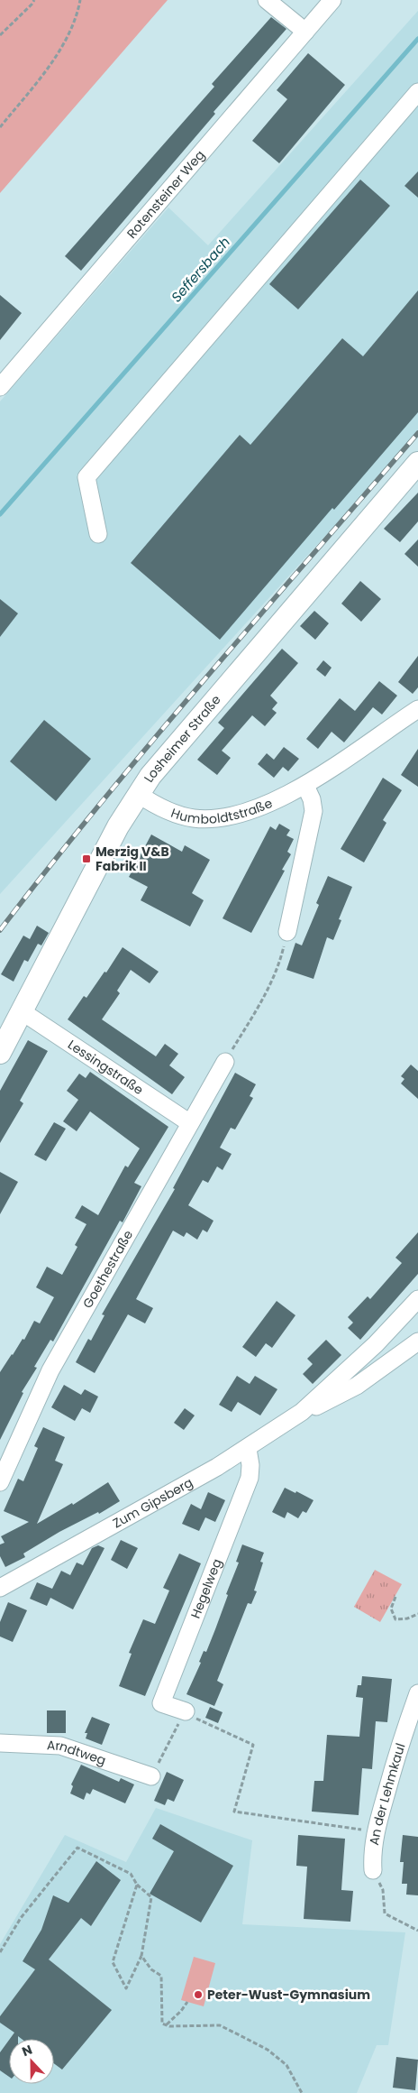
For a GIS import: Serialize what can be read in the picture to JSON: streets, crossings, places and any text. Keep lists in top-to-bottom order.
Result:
{
  "streets": {
    "main road": ["Losheimer Straße"],
    "street": [
      "Rotensteiner Weg",
      "Humboldtstraße",
      "Lessingstraße",
      "Goethestraße",
      "Zum Gipsberg",
      "Hegelweg",
      "Arndtweg",
      "An der Lehmkaul"
    ]
  },
  "crossings": [
    ["Losheimer Straße", "Humboldtstraße"],
    ["Losheimer Straße", "Lessingstraße"],
    ["Lessingstraße", "Goethestraße"],
    ["Zum Gipsberg", "Hegelweg"]
  ],
  "water": ["Seffersbach"],
  "places": {
    "transit": ["Merzig V&B Fabrik II"],
    "other": ["Peter-Wust-Gymnasium"]
  },
  "north": "top"
}
